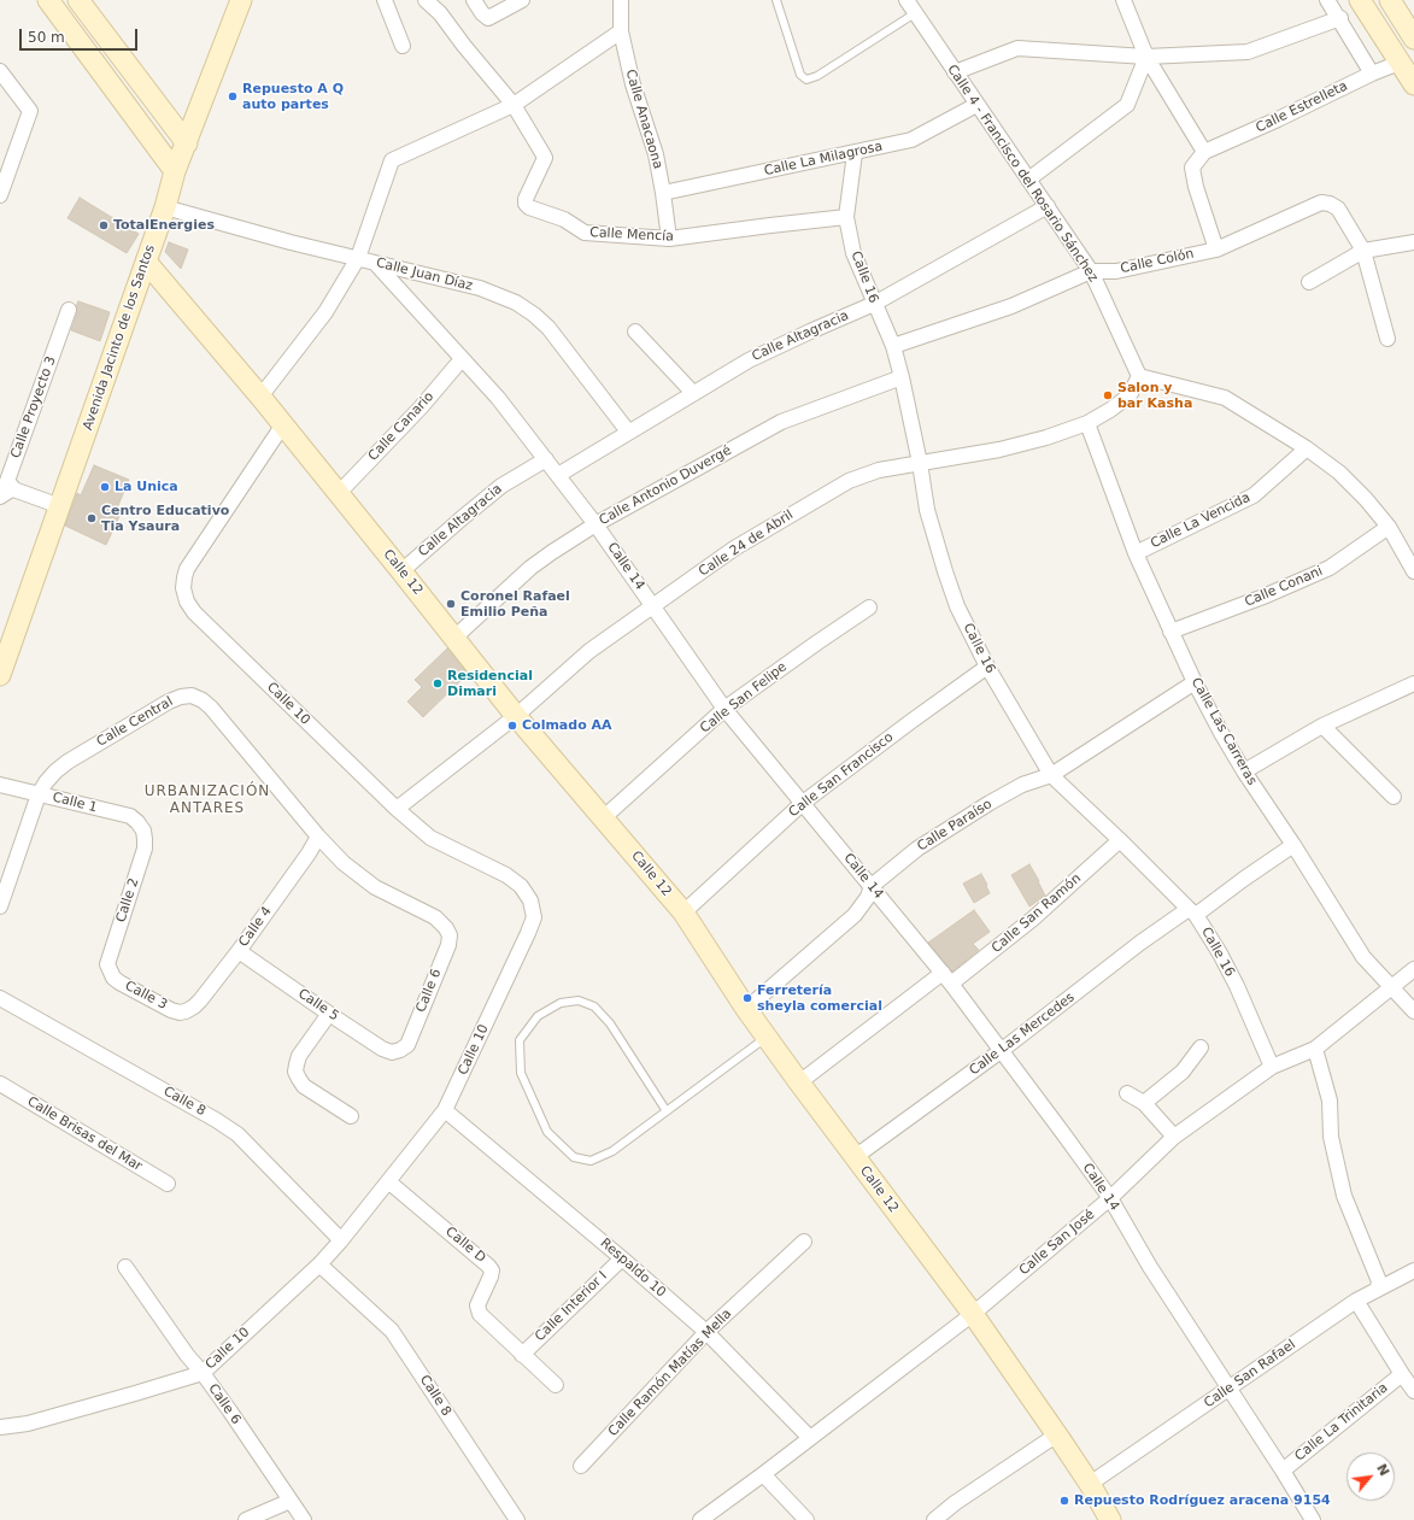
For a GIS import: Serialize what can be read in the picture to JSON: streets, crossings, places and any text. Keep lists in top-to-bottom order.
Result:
{
  "streets": {
    "main road": ["Avenida Jacinto de los Santos", "Calle 12"],
    "street": [
      "Calle Estrelleta",
      "Calle Anacaona",
      "Calle La Milagrosa",
      "Calle 4 - Francisco del Rosario Sánchez",
      "Calle Mencía",
      "Calle Colón",
      "Calle Juan Díaz",
      "Calle 16",
      "Calle Altagracia",
      "Calle Proyecto 3",
      "Calle Canario",
      "Calle Antonio Duvergé",
      "Calle La Vencida",
      "Calle 24 de Abril",
      "Calle 14",
      "Calle Conani",
      "Calle San Felipe",
      "Calle 10",
      "Calle Central",
      "Calle Las Carreras",
      "Calle San Francisco",
      "Calle 1",
      "Calle Paraíso",
      "Calle 2",
      "Calle San Ramón",
      "Calle 4",
      "Calle 6",
      "Calle 3",
      "Calle 5",
      "Calle Las Mercedes",
      "Calle 8",
      "Calle Brisas del Mar",
      "Calle San José",
      "Calle D",
      "Respaldo 10",
      "Calle Interior I",
      "Calle Ramón Matías Mella",
      "Calle San Rafael",
      "Calle La Trinitaria"
    ]
  },
  "crossings": [
    ["Calle Anacaona", "Calle La Milagrosa"],
    ["Calle Anacaona", "Calle Mencía"],
    ["Calle La Milagrosa", "Calle 4 - Francisco del Rosario Sánchez"],
    ["Calle La Milagrosa", "Calle 16"],
    ["Calle 4 - Francisco del Rosario Sánchez", "Calle Colón"],
    ["Calle 4 - Francisco del Rosario Sánchez", "Calle Altagracia"],
    ["Calle 4 - Francisco del Rosario Sánchez", "Calle 24 de Abril"],
    ["Calle Mencía", "Calle 16"],
    ["Calle Colón", "Calle 16"],
    ["Calle Juan Díaz", "Calle Altagracia"],
    ["Calle Juan Díaz", "Avenida Jacinto de los Santos"],
    ["Calle Juan Díaz", "Calle 14"],
    ["Calle 16", "Calle Altagracia"],
    ["Calle 16", "Calle Antonio Duvergé"],
    ["Calle 16", "Calle 24 de Abril"],
    ["Calle 16", "Calle San Francisco"],
    ["Calle 16", "Calle Paraíso"],
    ["Calle 16", "Calle San Ramón"],
    ["Calle 16", "Calle Las Mercedes"],
    ["Calle 16", "Calle San José"],
    ["Calle Altagracia", "Calle 14"],
    ["Calle Altagracia", "Calle 12"],
    ["Avenida Jacinto de los Santos", "Calle 12"],
    ["Calle Canario", "Calle 14"],
    ["Calle Canario", "Calle 12"],
    ["Calle Antonio Duvergé", "Calle 14"],
    ["Calle Antonio Duvergé", "Calle 12"],
    ["Calle La Vencida", "Calle Las Carreras"],
    ["Calle 24 de Abril", "Calle 14"],
    ["Calle 24 de Abril", "Calle 12"],
    ["Calle 24 de Abril", "Calle 10"],
    ["Calle 24 de Abril", "Calle Las Carreras"],
    ["Calle 14", "Calle San Felipe"],
    ["Calle 14", "Calle San Francisco"],
    ["Calle 14", "Calle Paraíso"],
    ["Calle 14", "Calle San Ramón"],
    ["Calle 14", "Calle Las Mercedes"],
    ["Calle 14", "Calle San José"],
    ["Calle 14", "Calle San Rafael"],
    ["Calle 14", "Calle La Trinitaria"],
    ["Calle 12", "Calle San Felipe"],
    ["Calle 12", "Calle 10"],
    ["Calle 12", "Calle San Francisco"],
    ["Calle 12", "Calle Paraíso"],
    ["Calle 12", "Calle San Ramón"],
    ["Calle 12", "Calle Las Mercedes"],
    ["Calle 12", "Calle San José"],
    ["Calle 12", "Calle San Rafael"],
    ["Calle Conani", "Calle Las Carreras"],
    ["Calle 10", "Calle 6"],
    ["Calle 10", "Calle 8"],
    ["Calle 10", "Calle D"],
    ["Calle 10", "Respaldo 10"],
    ["Calle Central", "Calle 1"],
    ["Calle Central", "Calle 4"],
    ["Calle Central", "Calle 6"],
    ["Calle Las Carreras", "Calle Paraíso"],
    ["Calle Las Carreras", "Calle Las Mercedes"],
    ["Calle Las Carreras", "Calle San José"],
    ["Calle 1", "Calle 2"],
    ["Calle 2", "Calle 3"],
    ["Calle 4", "Calle 3"],
    ["Calle 4", "Calle 5"],
    ["Calle 6", "Calle 5"],
    ["Calle San José", "Respaldo 10"],
    ["Calle D", "Calle Interior I"],
    ["Respaldo 10", "Calle Interior I"],
    ["Respaldo 10", "Calle Ramón Matías Mella"]
  ],
  "districts": ["URBANIZACIÓN ANTARES"],
  "places": [
    "Repuesto A Q auto partes",
    "TotalEnergies",
    "Salon y bar Kasha",
    "La Unica",
    "Centro Educativo Tia Ysaura",
    "Coronel Rafael Emilio Peña",
    "Residencial Dimari",
    "Colmado AA",
    "Ferretería sheyla comercial",
    "Repuesto Rodríguez aracena 9154"
  ],
  "scale_bar": "50 m",
  "north": "top right"
}
